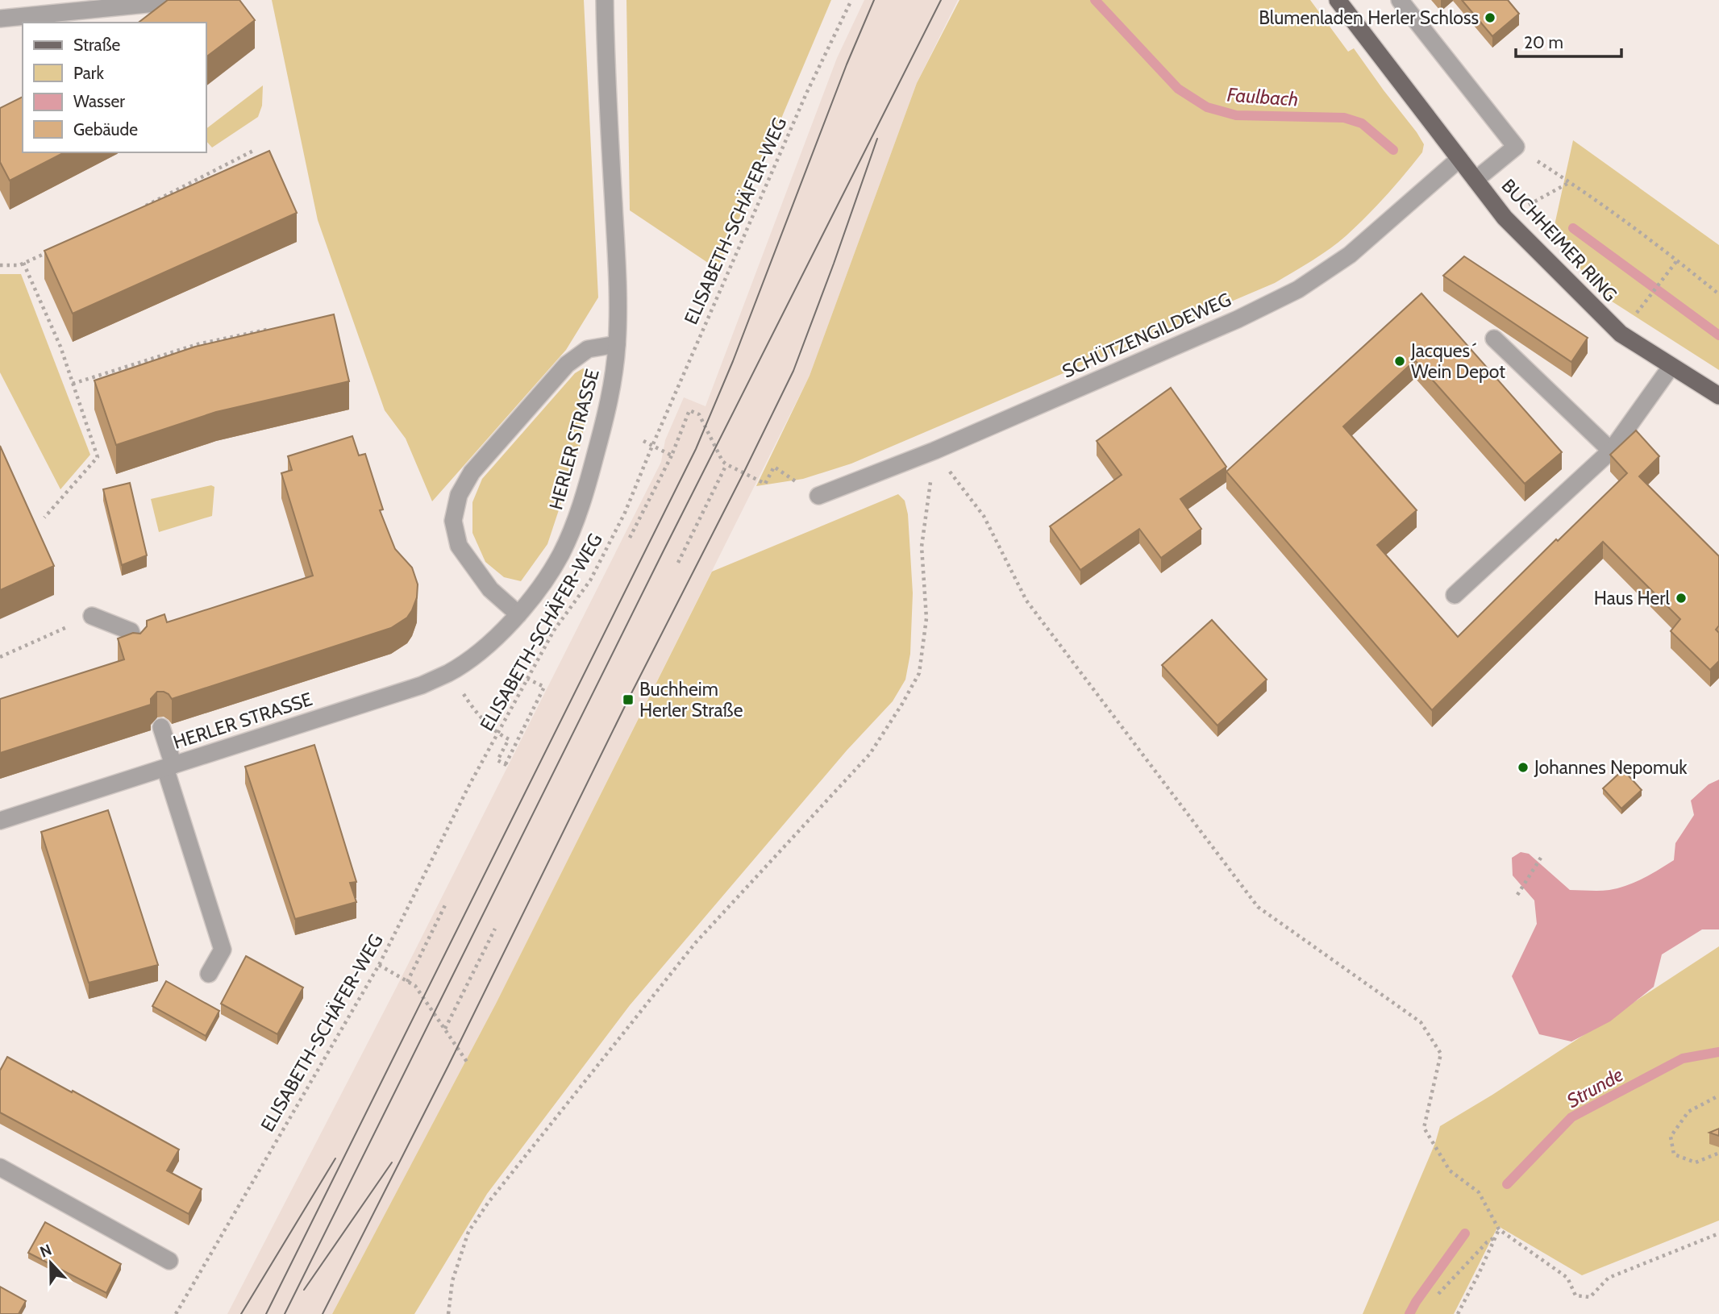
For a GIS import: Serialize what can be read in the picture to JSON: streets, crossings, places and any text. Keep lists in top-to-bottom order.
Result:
{
  "streets": {
    "main road": ["BUCHHEIMER RING"],
    "street": ["SCHÜTZENGILDEWEG", "HERLER STRASSE"],
    "path": ["ELISABETH-SCHÄFER-WEG"]
  },
  "crossings": [
    ["BUCHHEIMER RING", "SCHÜTZENGILDEWEG"]
  ],
  "water": ["Faulbach", "Strunde"],
  "places": {
    "other": [
      "Blumenladen Herler Schloss",
      "Jacques´ Wein Depot",
      "Haus Herl",
      "Johannes Nepomuk"
    ],
    "transit": ["Buchheim Herler Straße"]
  },
  "legend": [
    "Straße",
    "Park",
    "Wasser",
    "Gebäude"
  ],
  "scale_bar": "20 m",
  "north": "top"
}
